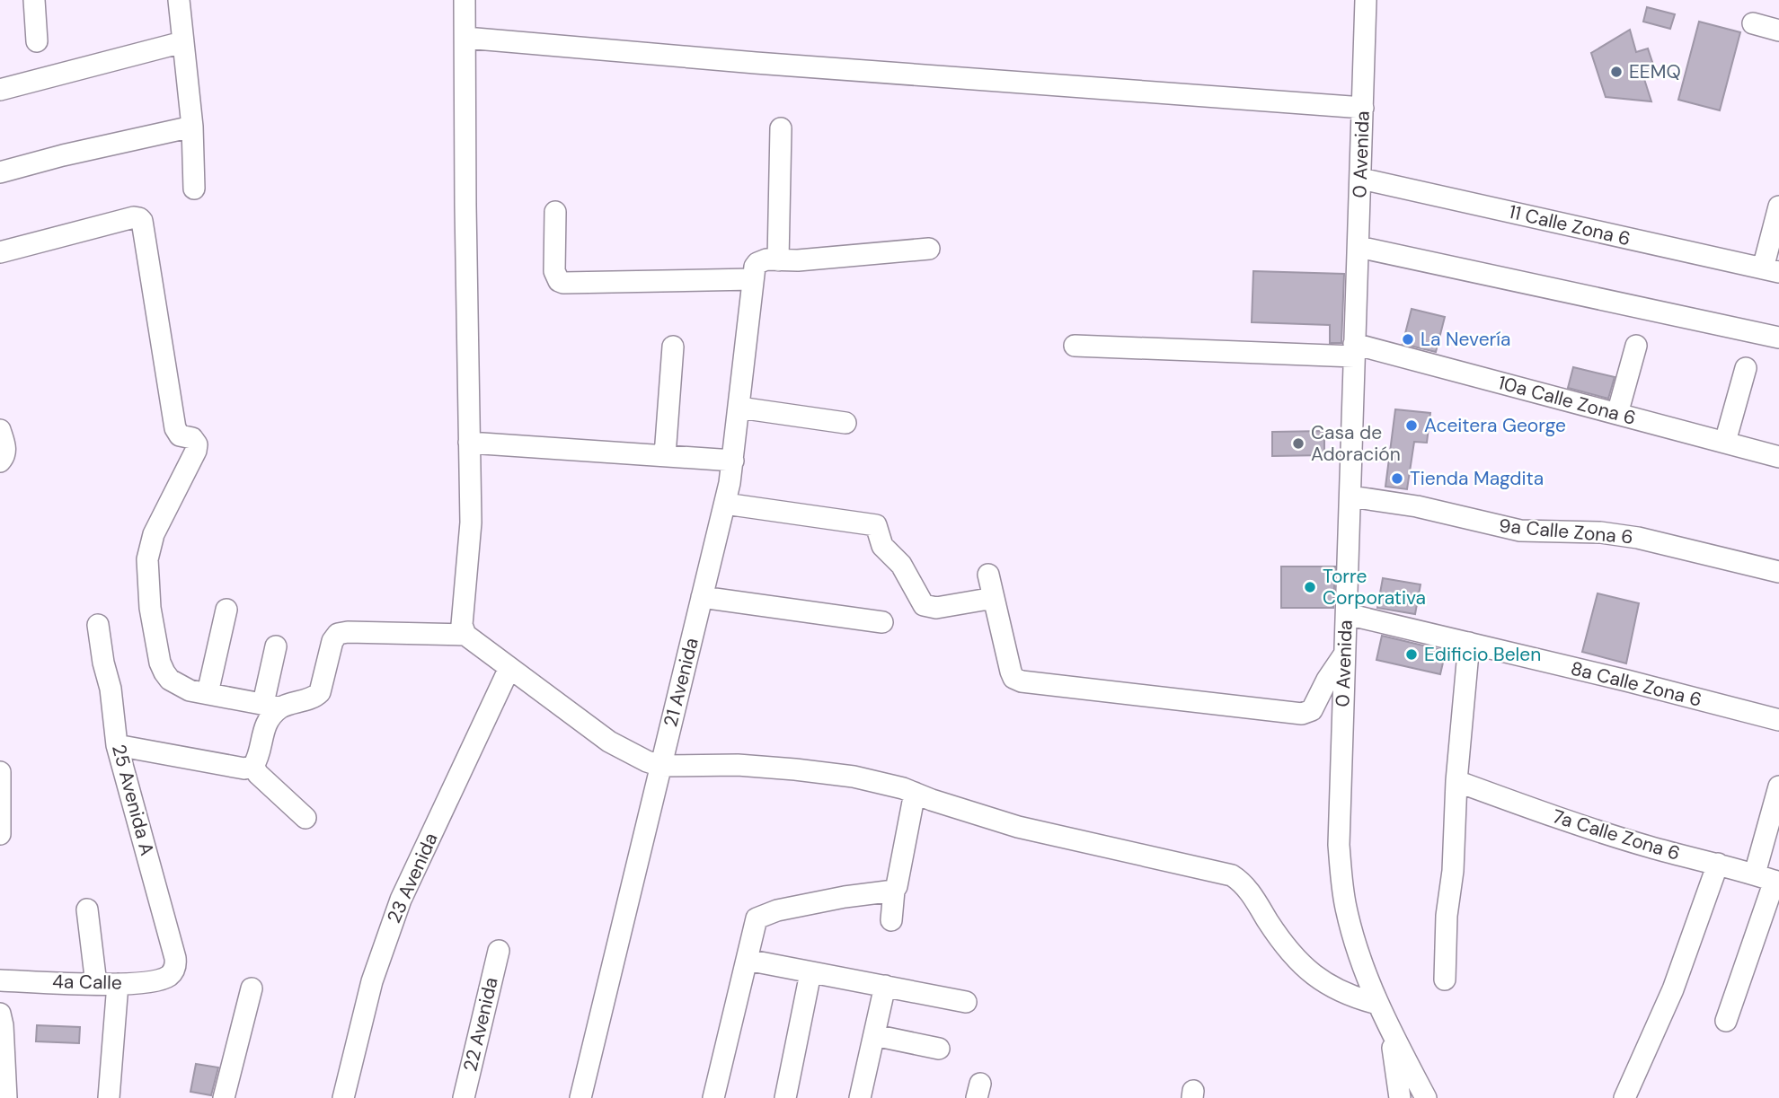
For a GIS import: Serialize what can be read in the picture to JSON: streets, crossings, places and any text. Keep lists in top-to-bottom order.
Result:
{
  "streets": {
    "street": [
      "0 Avenida",
      "11 Calle Zona 6",
      "10a Calle Zona 6",
      "9a Calle Zona 6",
      "21 Avenida",
      "8a Calle Zona 6",
      "25 Avenida A",
      "7a Calle Zona 6",
      "23 Avenida",
      "4a Calle",
      "22 Avenida"
    ]
  },
  "crossings": [
    ["0 Avenida", "11 Calle Zona 6"],
    ["0 Avenida", "10a Calle Zona 6"],
    ["0 Avenida", "9a Calle Zona 6"],
    ["0 Avenida", "8a Calle Zona 6"],
    ["25 Avenida A", "4a Calle"]
  ],
  "places": [
    "EEMQ",
    "La Nevería",
    "Aceitera George",
    "Casa de Adoración",
    "Tienda Magdita",
    "Torre Corporativa",
    "Edificio Belen"
  ]
}
